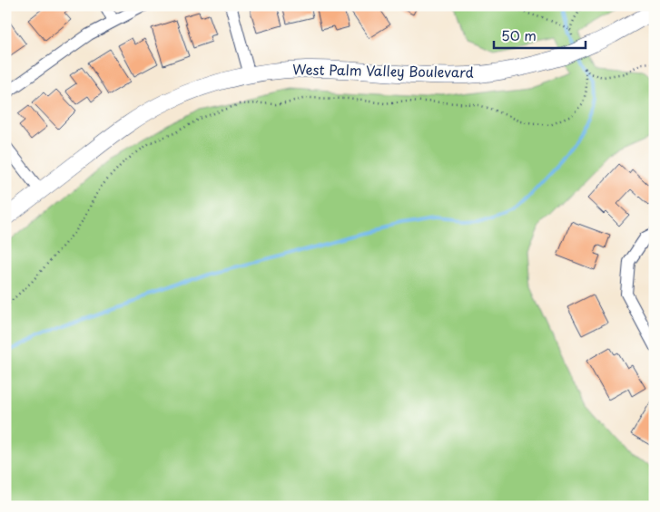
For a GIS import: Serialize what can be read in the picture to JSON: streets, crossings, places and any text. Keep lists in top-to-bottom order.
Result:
{
  "streets": {
    "street": ["West Palm Valley Boulevard"]
  },
  "scale_bar": "50 m"
}
